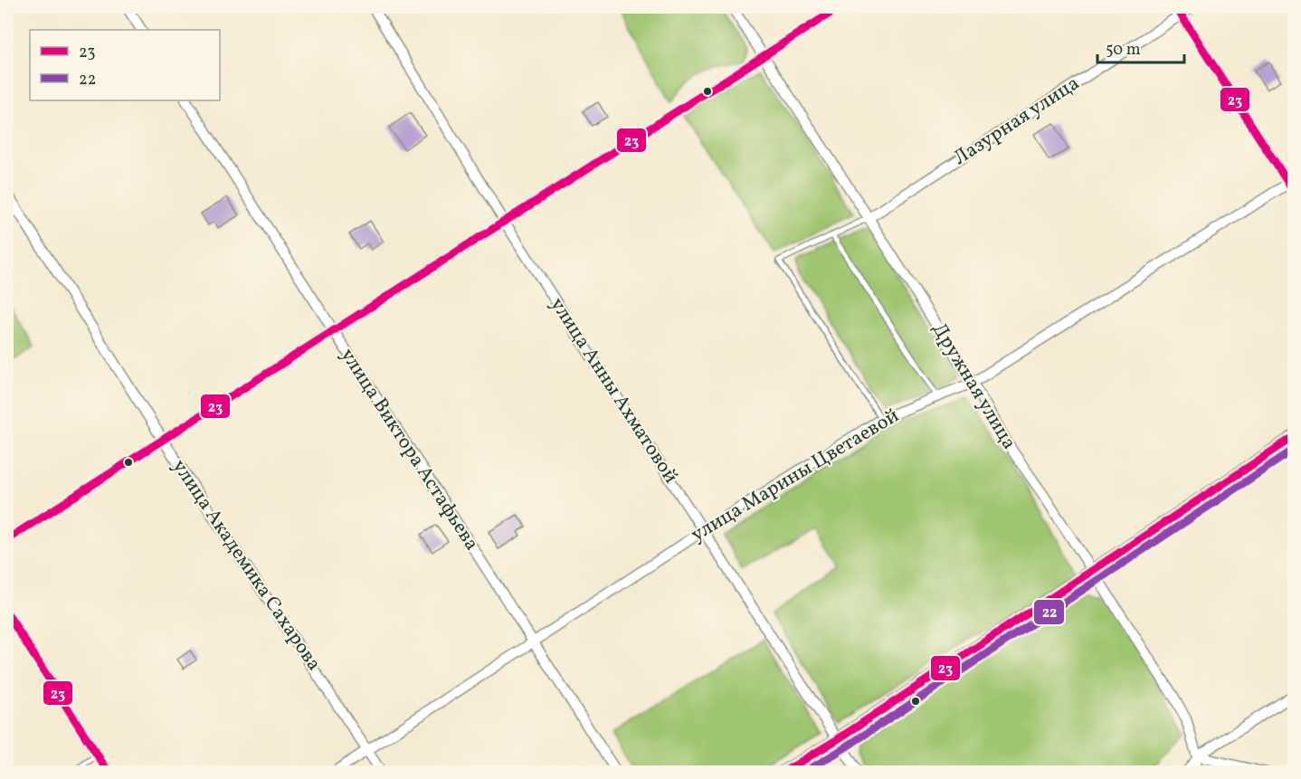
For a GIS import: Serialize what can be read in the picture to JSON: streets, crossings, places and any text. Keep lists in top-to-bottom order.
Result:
{
  "streets": {
    "street": [
      "Лазурная улица",
      "Дружная улица",
      "улица Анны Ахматовой",
      "улица Виктора Астафьева",
      "улица Марины Цветаевой",
      "улица Академика Сахарова"
    ]
  },
  "crossings": [
    ["Лазурная улица", "Дружная улица"],
    ["Дружная улица", "улица Марины Цветаевой"],
    ["улица Анны Ахматовой", "улица Марины Цветаевой"],
    ["улица Виктора Астафьева", "улица Марины Цветаевой"],
    ["улица Марины Цветаевой", "улица Академика Сахарова"]
  ],
  "lines": ["transit line 23", "transit line 22"],
  "legend": ["23", "22"],
  "scale_bar": "50 m"
}
